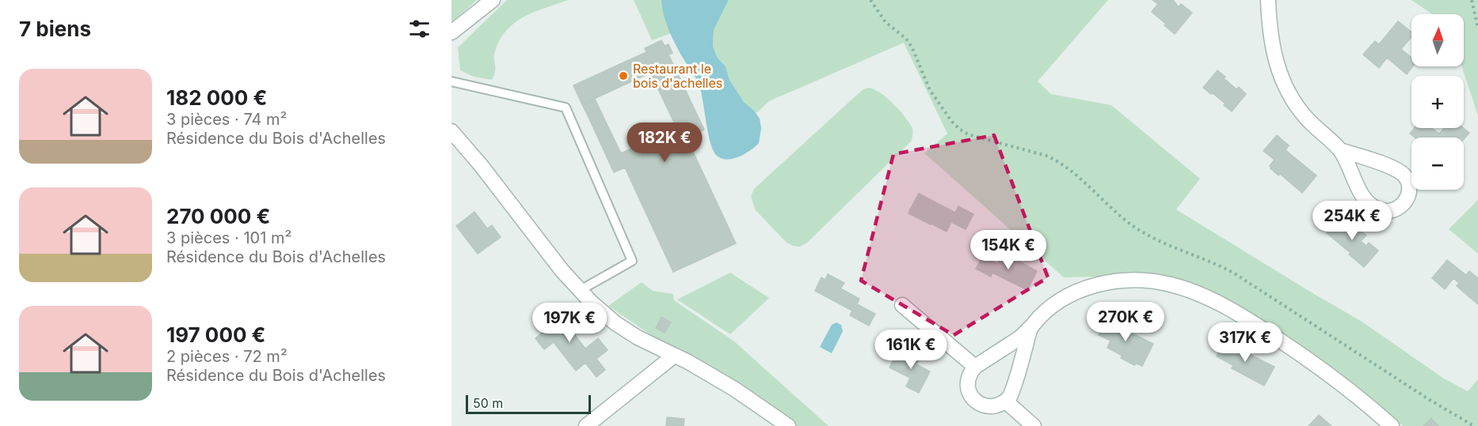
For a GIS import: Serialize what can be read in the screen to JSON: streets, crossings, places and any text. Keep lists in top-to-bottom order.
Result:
{
  "places": ["Restaurant le bois d'achelles"],
  "scale_bar": "50 m",
  "north": "top",
  "page": {
    "heading": "7 biens",
    "map_buttons": ["+", "−"],
    "list": [
      {
        "name": "182 000 €",
        "note": "3 pièces · 74 m² · Résidence du Bois d'Achelles"
      },
      {
        "name": "270 000 €",
        "note": "3 pièces · 101 m² · Résidence du Bois d'Achelles"
      },
      {
        "name": "197 000 €",
        "note": "2 pièces · 72 m² · Résidence du Bois d'Achelles"
      }
    ],
    "price": [
      "182K €",
      "254K €",
      "154K €",
      "270K €",
      "197K €",
      "317K €",
      "161K €"
    ],
    "scale": "50 m"
  }
}
